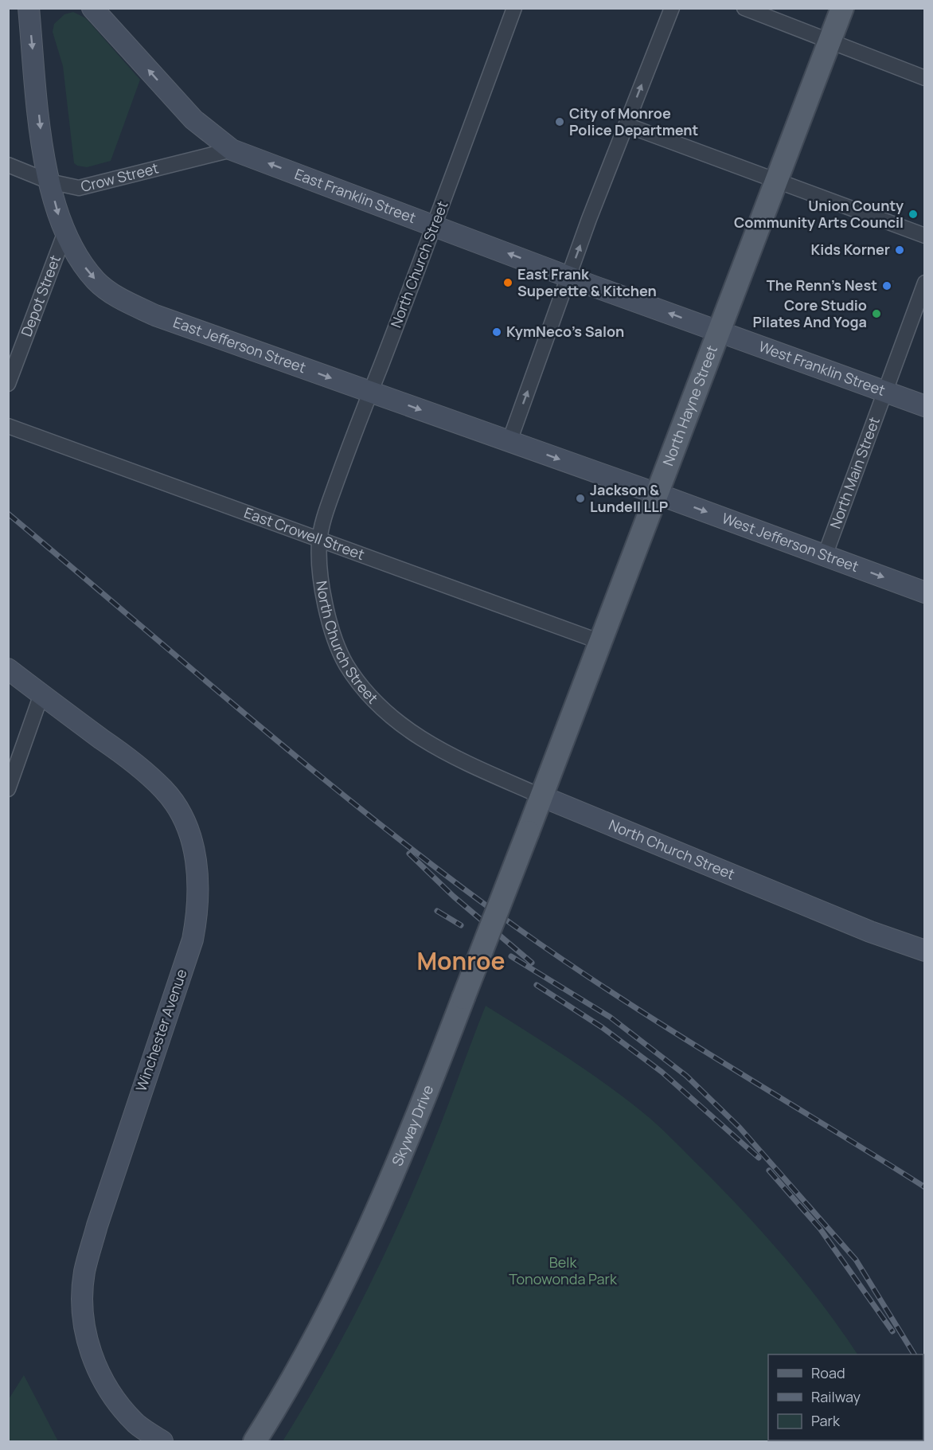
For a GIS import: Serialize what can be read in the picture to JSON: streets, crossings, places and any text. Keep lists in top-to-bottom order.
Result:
{
  "streets": {
    "main road": [
      "East Franklin Street",
      "North Church Street",
      "East Jefferson Street",
      "West Franklin Street",
      "North Hayne Street",
      "West Jefferson Street",
      "Winchester Avenue",
      "Skyway Drive"
    ],
    "street": [
      "Crow Street",
      "Depot Street",
      "North Main Street",
      "East Crowell Street"
    ]
  },
  "crossings": [
    ["Crow Street", "East Franklin Street"],
    ["Crow Street", "East Jefferson Street"],
    ["East Franklin Street", "North Church Street"],
    ["East Franklin Street", "West Franklin Street"],
    ["East Franklin Street", "North Hayne Street"],
    ["North Church Street", "East Jefferson Street"],
    ["North Church Street", "North Hayne Street"],
    ["North Church Street", "East Crowell Street"],
    ["North Church Street", "Skyway Drive"],
    ["Depot Street", "East Jefferson Street"],
    ["East Jefferson Street", "North Hayne Street"],
    ["East Jefferson Street", "West Jefferson Street"],
    ["West Franklin Street", "North Hayne Street"],
    ["West Franklin Street", "North Main Street"],
    ["North Hayne Street", "East Crowell Street"],
    ["North Hayne Street", "West Jefferson Street"],
    ["North Hayne Street", "Skyway Drive"],
    ["North Main Street", "West Jefferson Street"]
  ],
  "one_way": ["East Franklin Street", "East Jefferson Street", "West Jefferson Street"],
  "districts": ["Monroe"],
  "parks": ["Belk Tonowonda Park"],
  "places": [
    "City of Monroe Police Department",
    "Union County Community Arts Council",
    "Kids Korner",
    "East Frank Superette & Kitchen",
    "The Renn's Nest",
    "Core Studio Pilates And Yoga",
    "KymNeco's Salon",
    "Jackson & Lundell LLP"
  ],
  "legend": ["Road", "Railway", "Park"]
}
